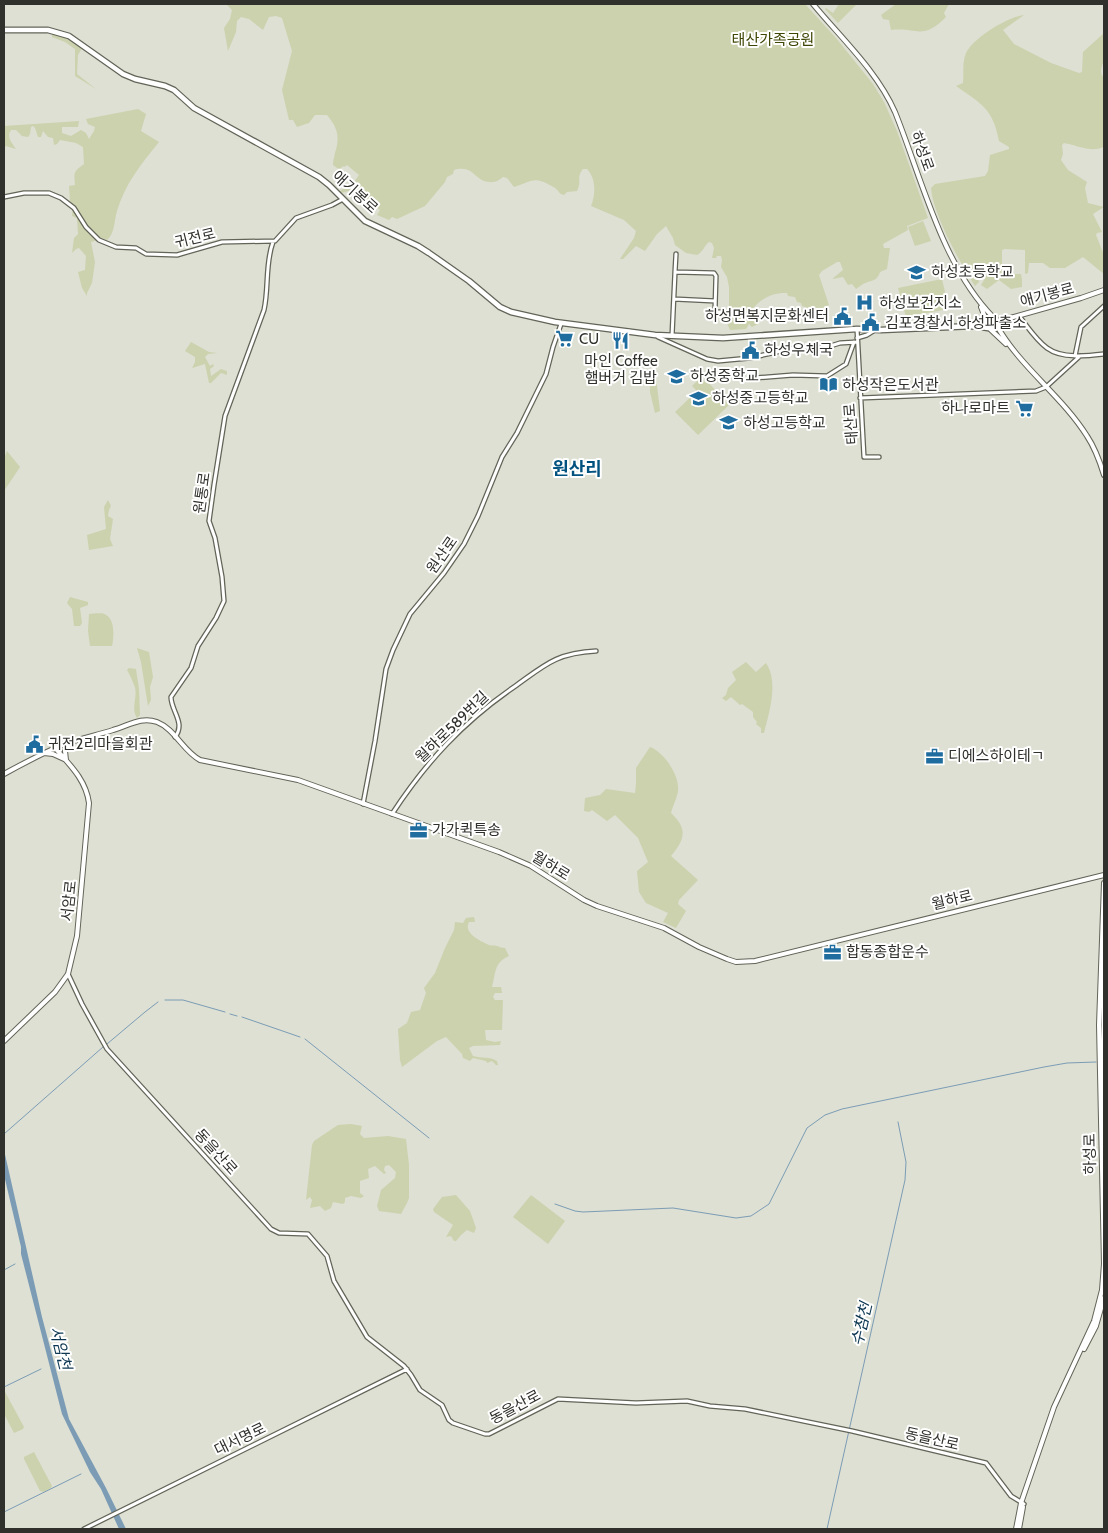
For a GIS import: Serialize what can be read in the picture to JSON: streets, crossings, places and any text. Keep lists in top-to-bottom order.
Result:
{
  "streets": {
    "main road": ["애기봉로"],
    "street": [
      "하성로",
      "귀전로",
      "태산로",
      "원통로",
      "원산로",
      "월하로589번길",
      "월하로",
      "서암로",
      "동을산로",
      "대서명로"
    ]
  },
  "crossings": [
    ["하성로", "애기봉로"],
    ["하성로", "동을산로"],
    ["애기봉로", "태산로"],
    ["애기봉로", "원산로"],
    ["귀전로", "원통로"],
    ["원통로", "월하로"],
    ["원산로", "월하로"],
    ["월하로589번길", "월하로"],
    ["월하로", "서암로"],
    ["서암로", "동을산로"],
    ["동을산로", "대서명로"]
  ],
  "districts": ["원산리"],
  "water": ["수참천", "서암천"],
  "parks": ["태산가족공원"],
  "places": {
    "school or university": [
      "하성초등학교",
      "하성중학교",
      "하성중고등학교",
      "하성고등학교"
    ],
    "hospital": ["하성보건지소"],
    "public building": [
      "하성면복지문화센터",
      "김포경찰서 하성파출소",
      "하성우체국",
      "귀전2리마을회관"
    ],
    "supermarket": ["CU", "하나로마트"],
    "restaurant": ["마인 Coffee 햄버거 김밥"],
    "library": ["하성작은도서관"],
    "office": ["디에스하이테ㄱ", "가가퀵특송", "합동종합운수"]
  }
}
